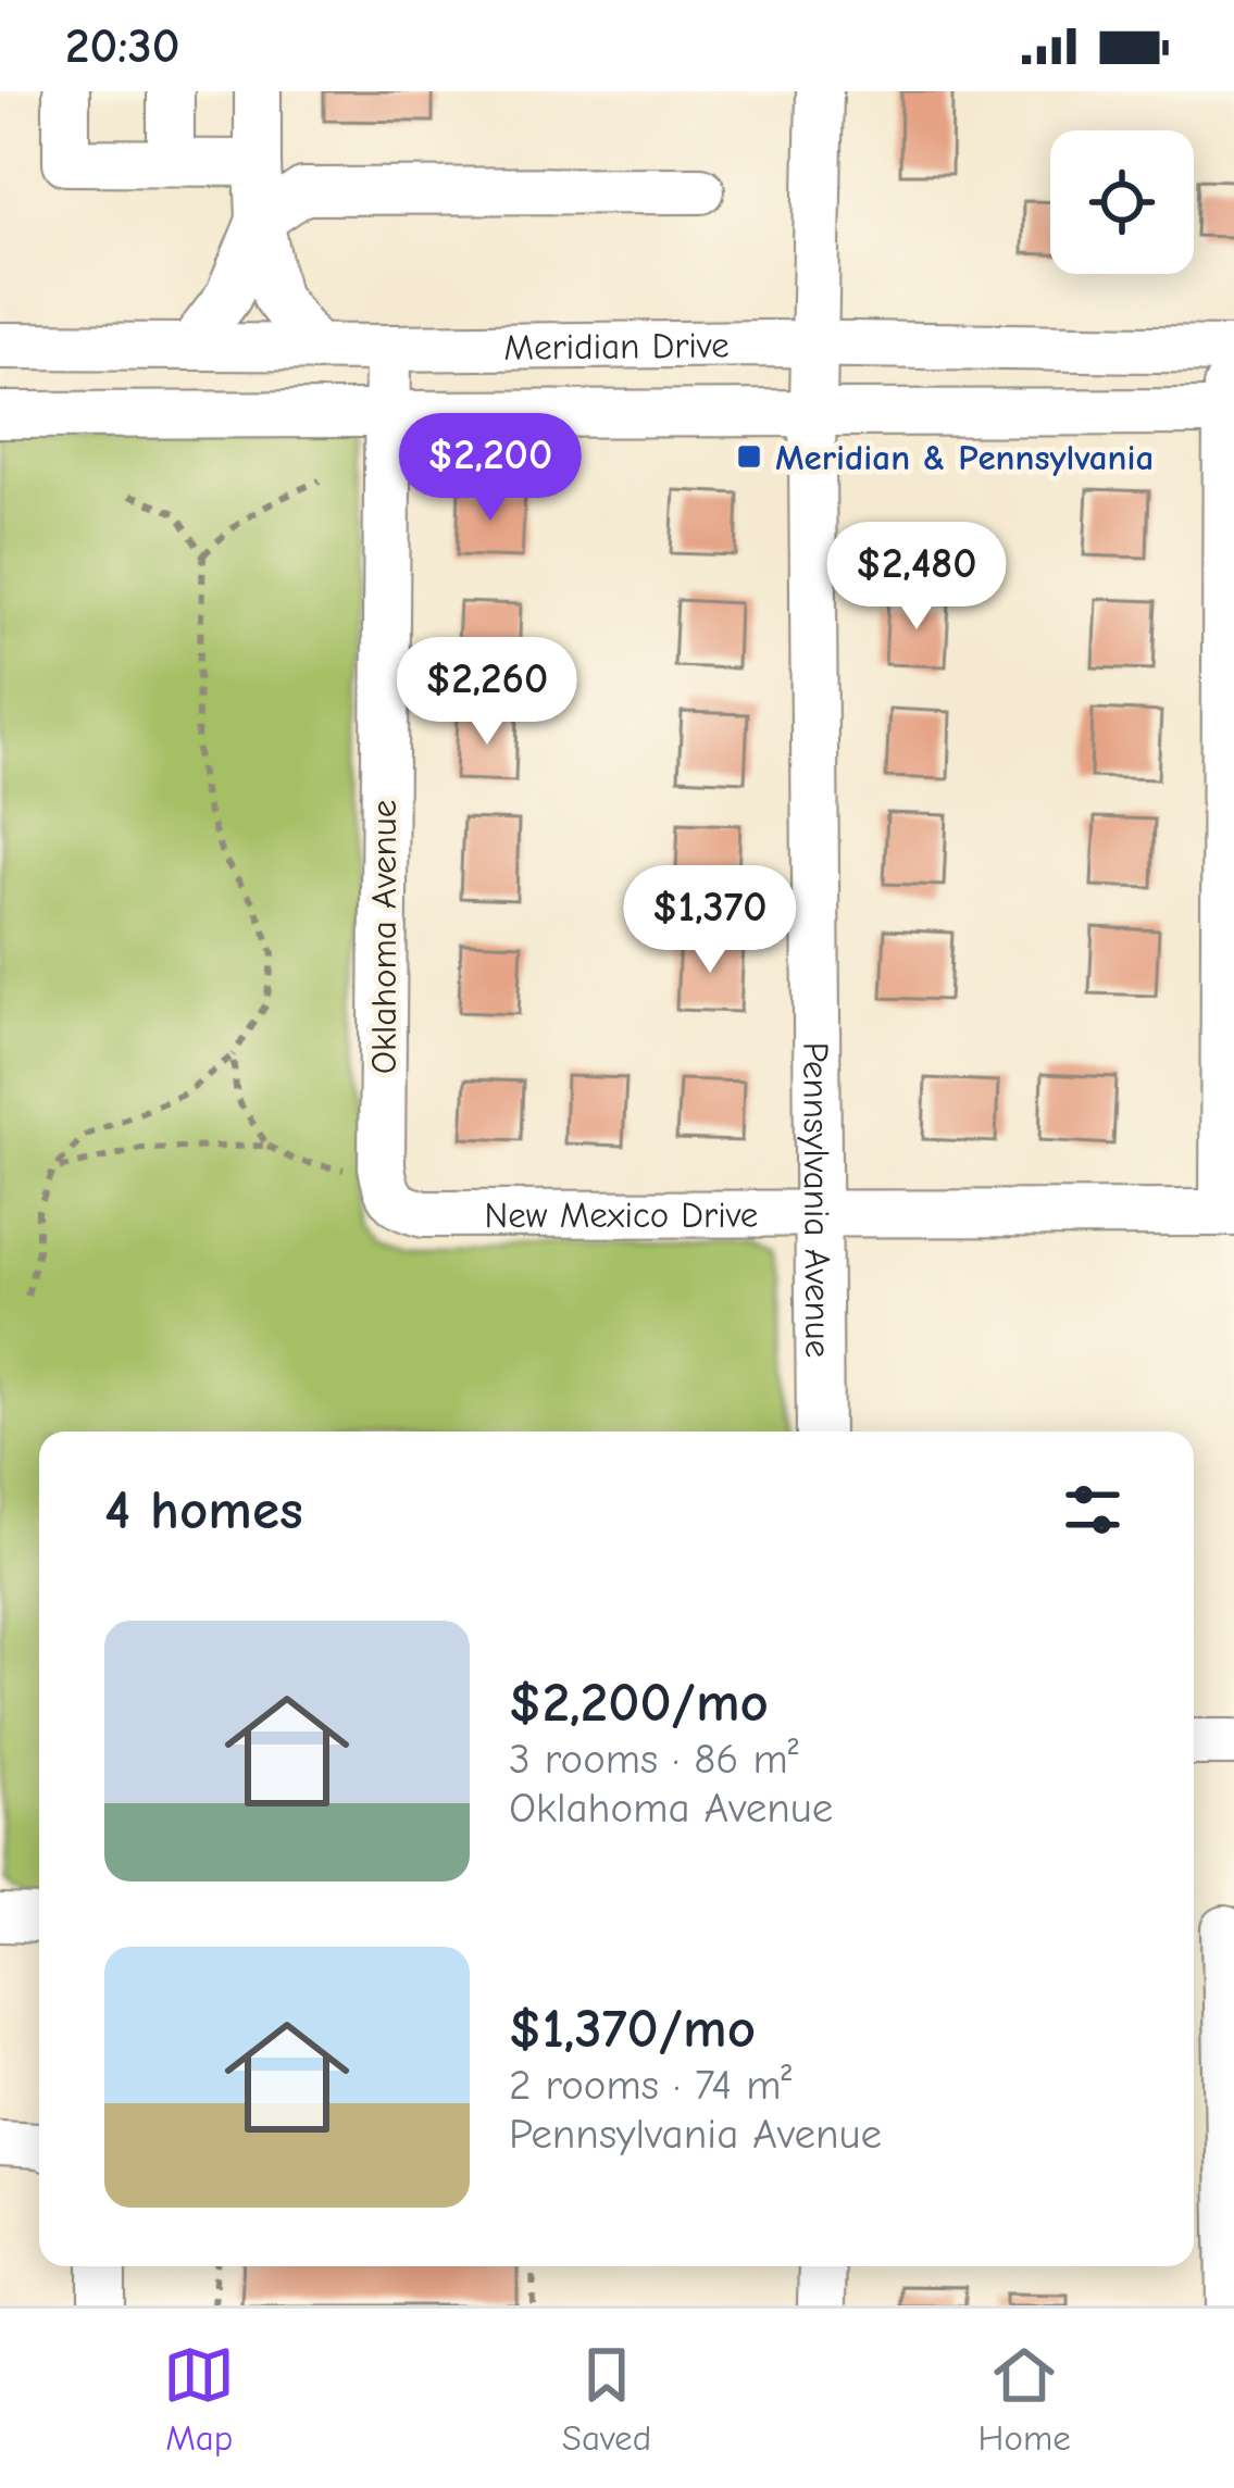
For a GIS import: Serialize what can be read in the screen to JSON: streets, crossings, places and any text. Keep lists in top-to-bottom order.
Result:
{
  "streets": {
    "street": [
      "Meridian Drive",
      "Oklahoma Avenue",
      "Pennsylvania Avenue",
      "New Mexico Drive"
    ]
  },
  "crossings": [
    ["Meridian Drive", "Oklahoma Avenue"],
    ["Meridian Drive", "Pennsylvania Avenue"],
    ["Oklahoma Avenue", "New Mexico Drive"],
    ["Pennsylvania Avenue", "New Mexico Drive"]
  ],
  "places": {
    "transit": ["Meridian & Pennsylvania"]
  },
  "page": {
    "status": "20:30",
    "price": [
      "$2,200",
      "$2,480",
      "$2,260",
      "$1,370"
    ],
    "heading": "4 homes",
    "list": [
      {
        "name": "$2,200/mo",
        "note": "3 rooms · 86 m² · Oklahoma Avenue"
      },
      {
        "name": "$1,370/mo",
        "note": "2 rooms · 74 m² · Pennsylvania Avenue"
      }
    ],
    "tabs": ["Map", "Saved", "Home"]
  }
}
